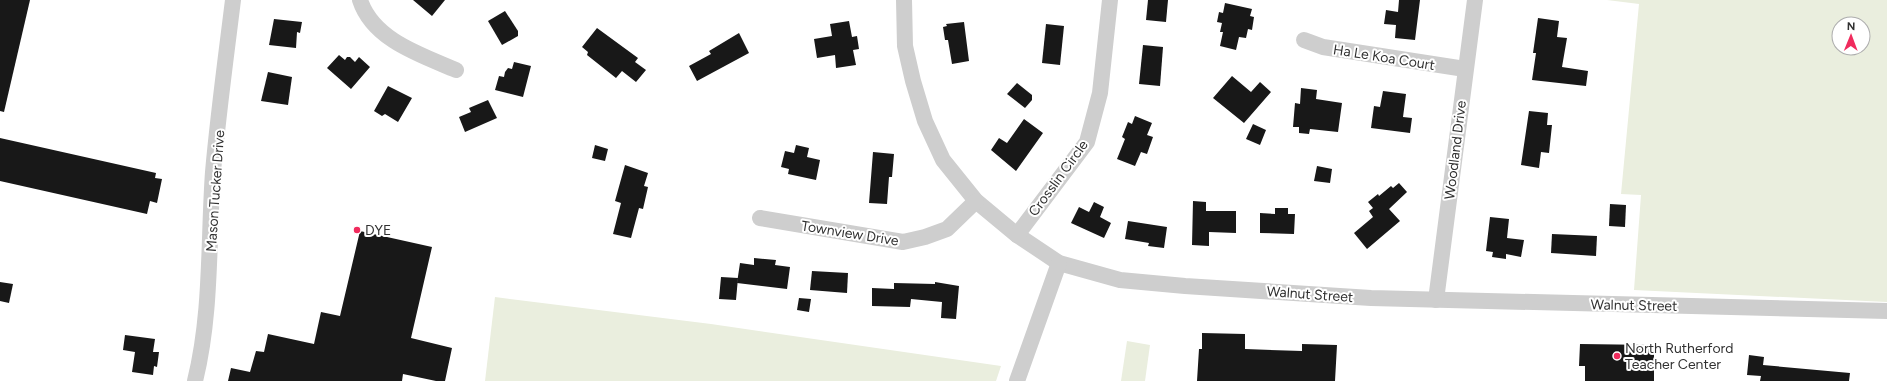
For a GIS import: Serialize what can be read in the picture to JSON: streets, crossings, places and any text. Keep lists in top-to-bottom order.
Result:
{
  "streets": {
    "street": [
      "Ha Le Koa Court",
      "Woodland Drive",
      "Crosslin Circle",
      "Mason Tucker Drive",
      "Townview Drive",
      "Walnut Street"
    ]
  },
  "crossings": [
    ["Ha Le Koa Court", "Woodland Drive"],
    ["Woodland Drive", "Walnut Street"],
    ["Crosslin Circle", "Walnut Street"],
    ["Townview Drive", "Walnut Street"]
  ],
  "places": ["DYE", "North Rutherford Teacher Center"],
  "north": "top"
}
